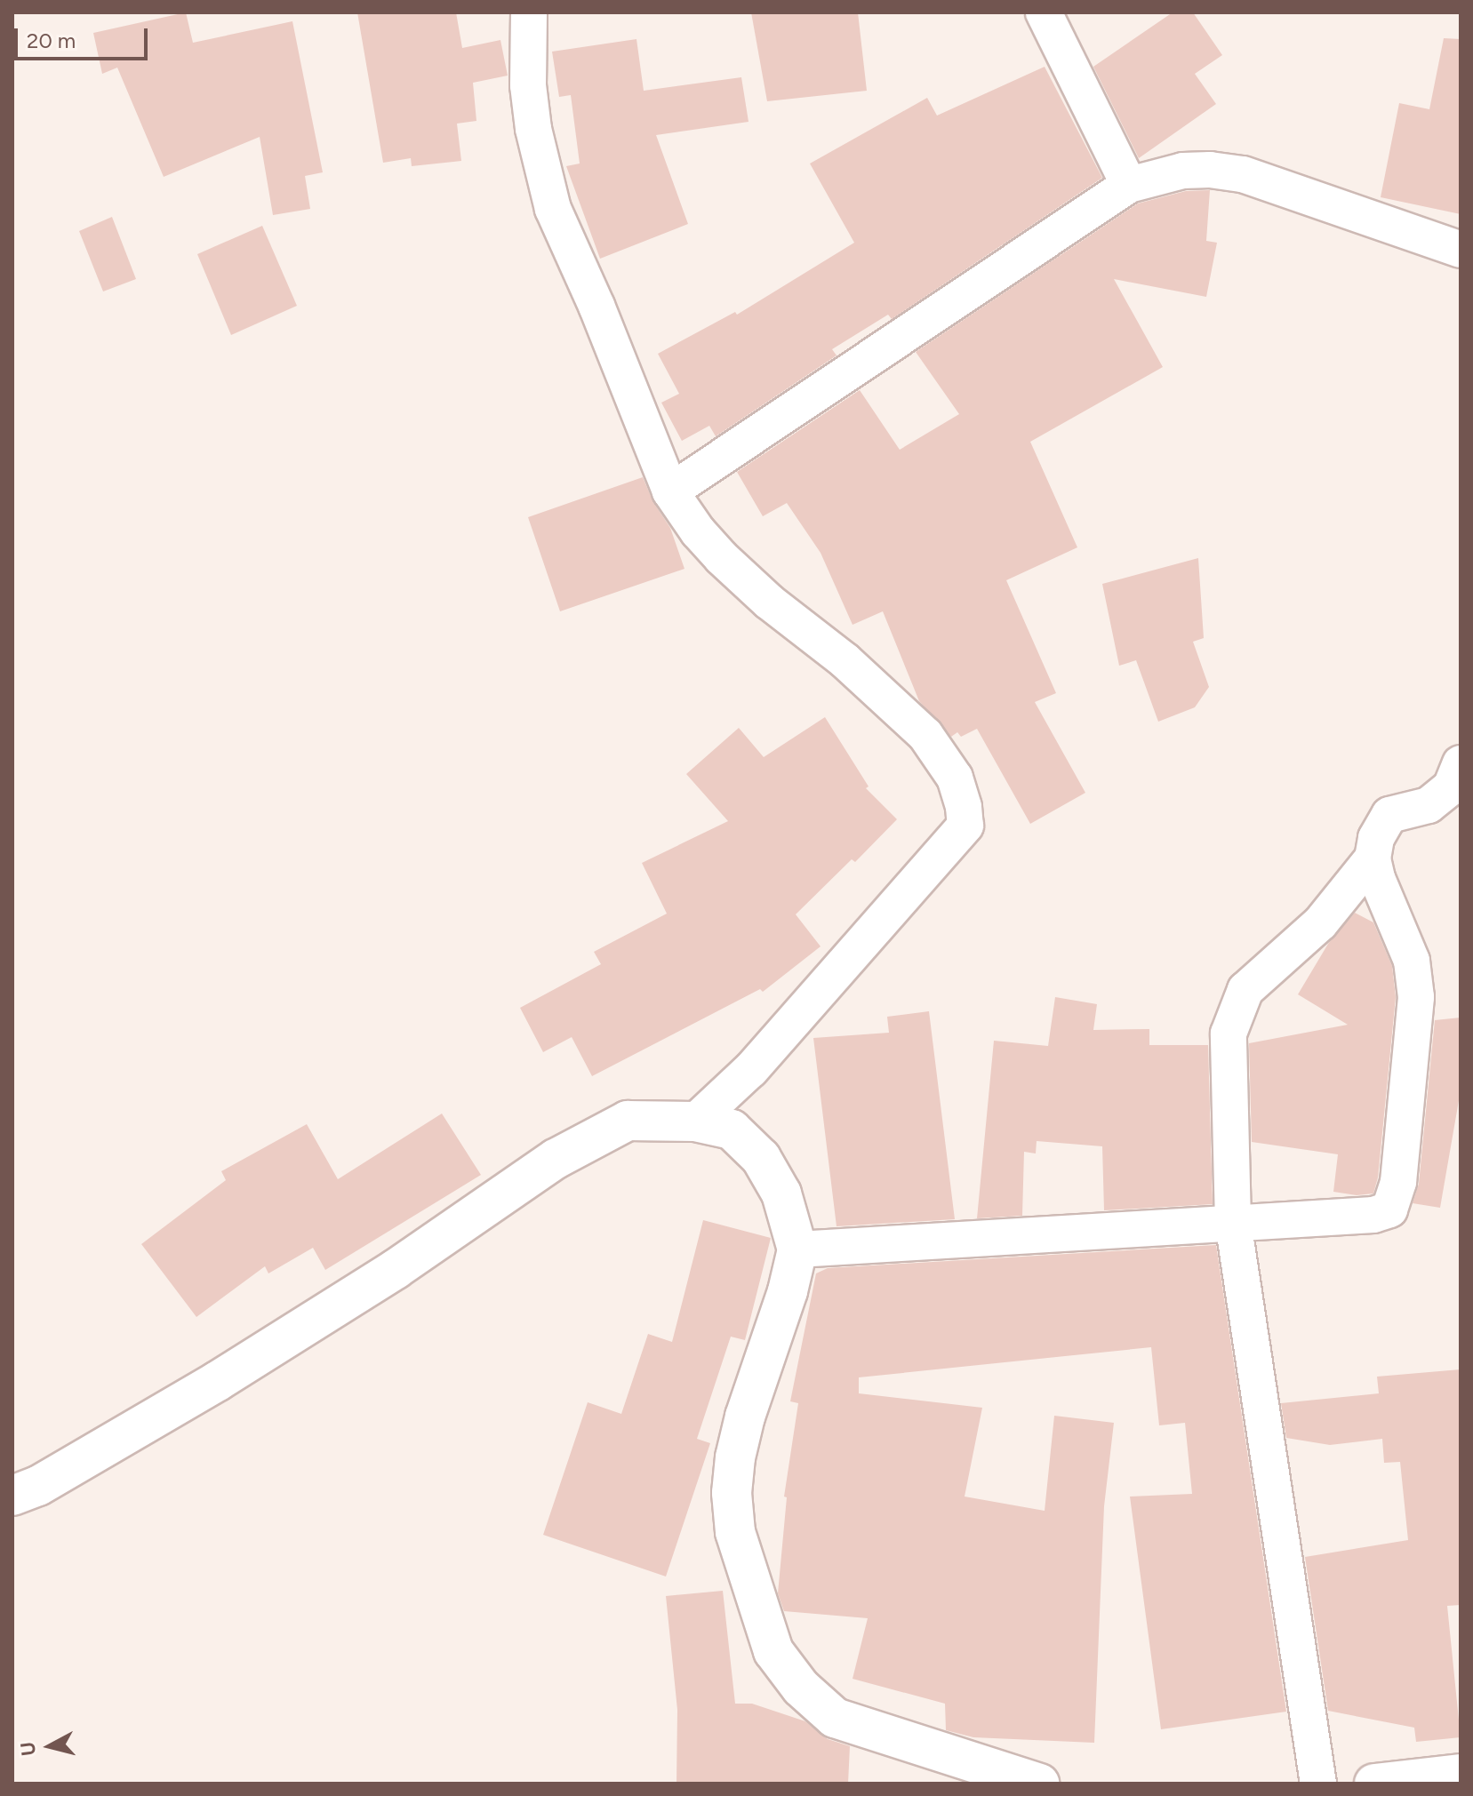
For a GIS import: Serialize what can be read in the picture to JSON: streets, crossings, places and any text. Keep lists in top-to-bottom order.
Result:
{
  "scale_bar": "20 m",
  "north": "left"
}
